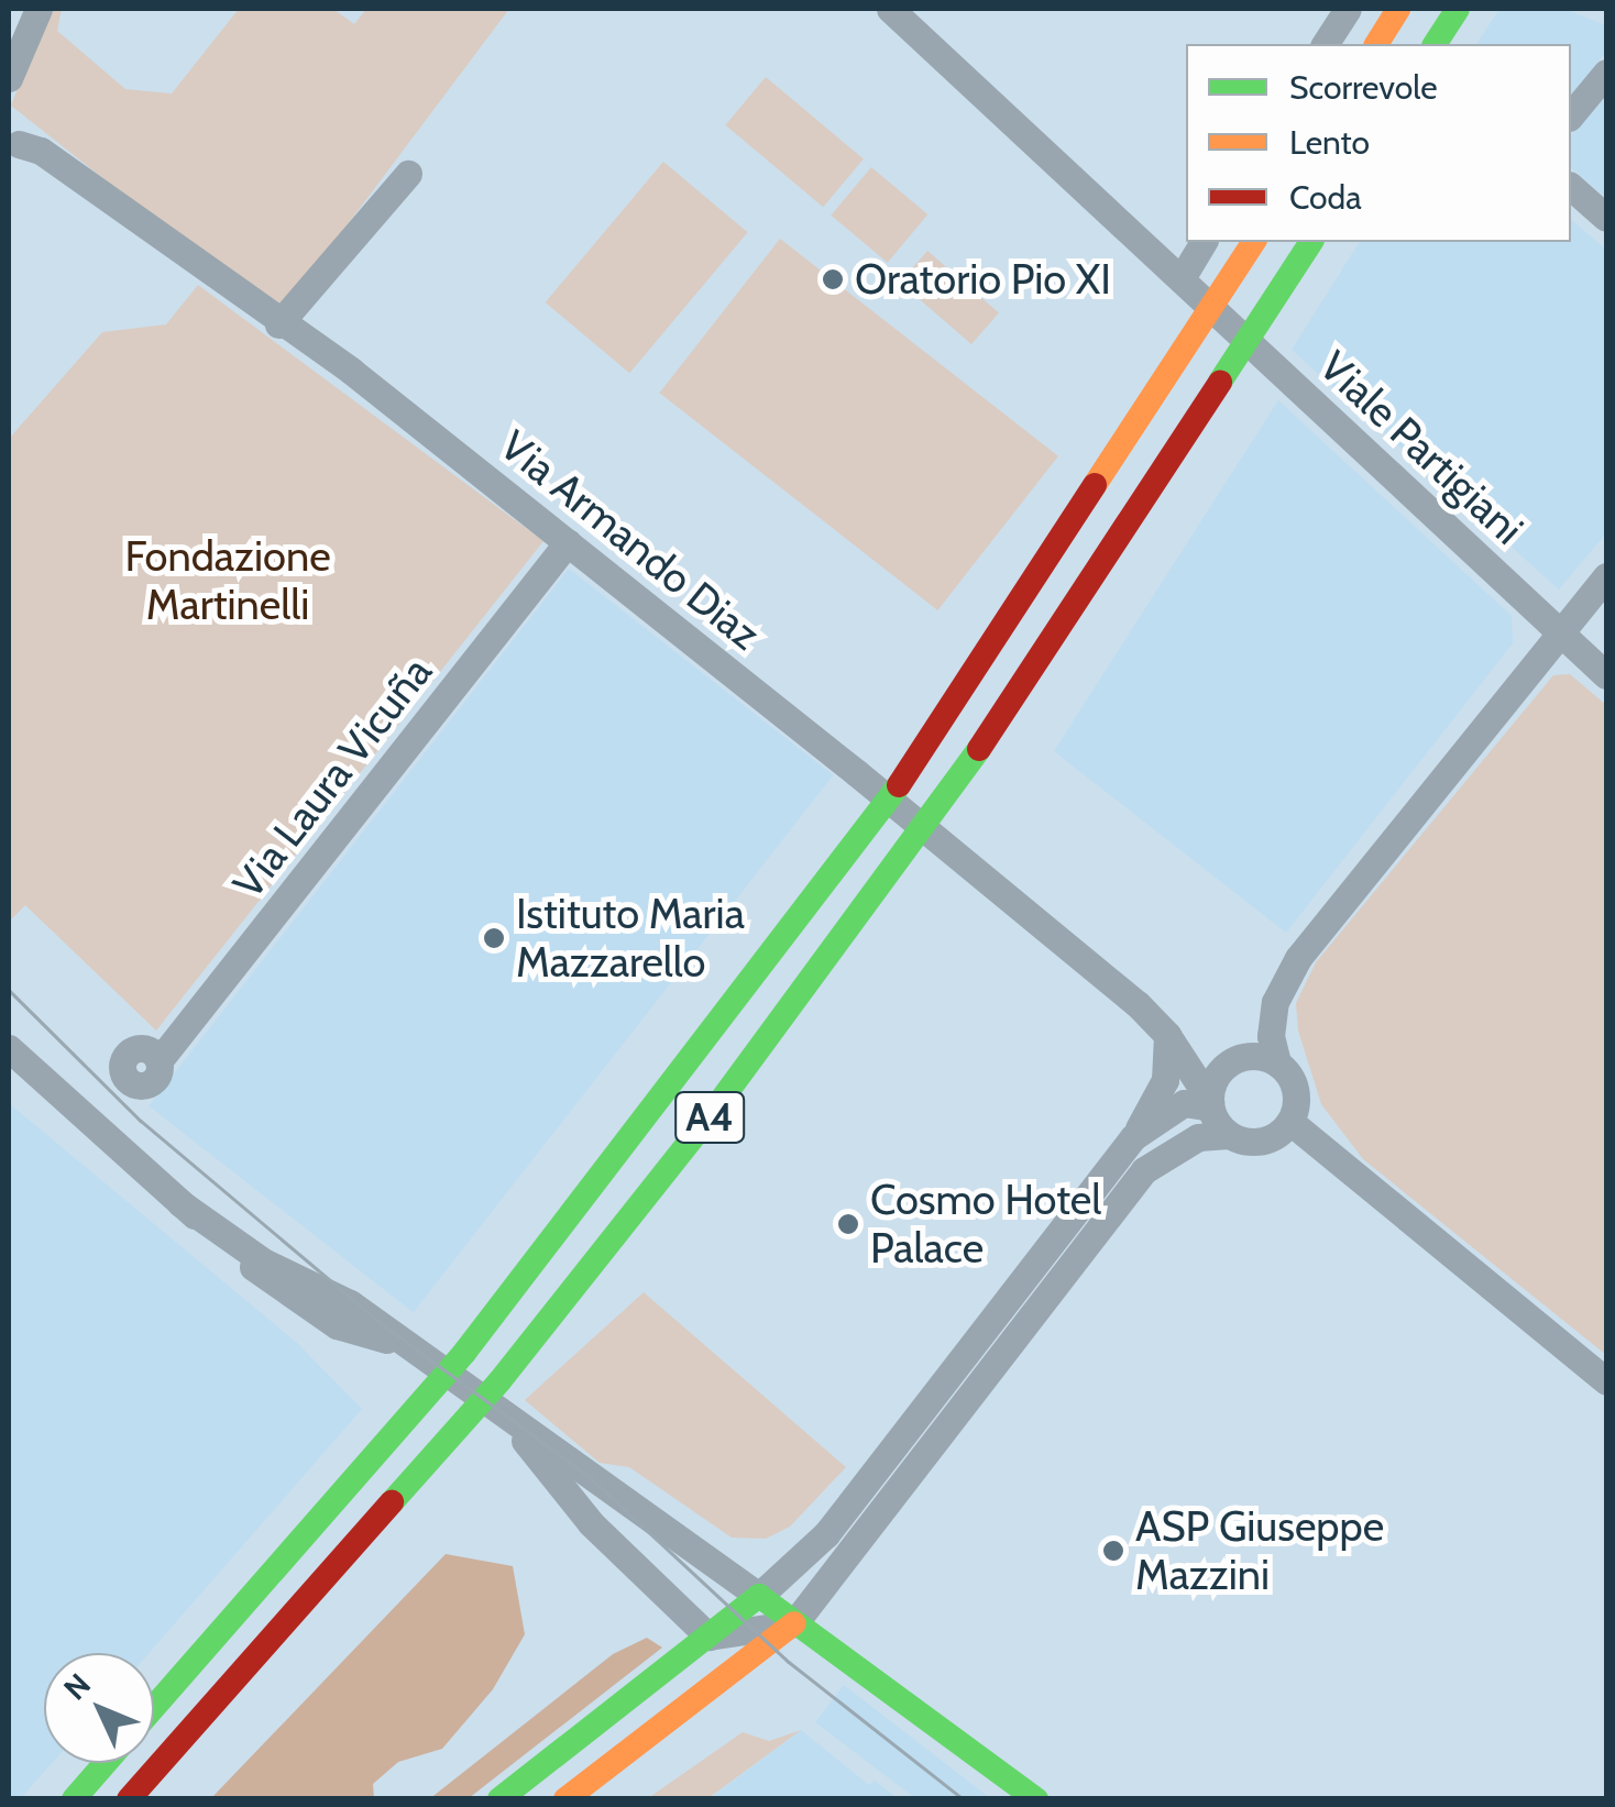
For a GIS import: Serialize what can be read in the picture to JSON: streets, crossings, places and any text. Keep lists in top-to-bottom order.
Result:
{
  "streets": {
    "main road": ["A4"],
    "street": ["Viale Partigiani", "Via Armando Diaz", "Via Laura Vicuña"]
  },
  "crossings": [
    ["Via Armando Diaz", "Via Laura Vicuña"]
  ],
  "parks": ["Fondazione Martinelli"],
  "places": [
    "Oratorio Pio XI",
    "Istituto Maria Mazzarello",
    "Cosmo Hotel Palace",
    "ASP Giuseppe Mazzini"
  ],
  "legend": ["Scorrevole", "Lento", "Coda"],
  "north": "top left"
}
